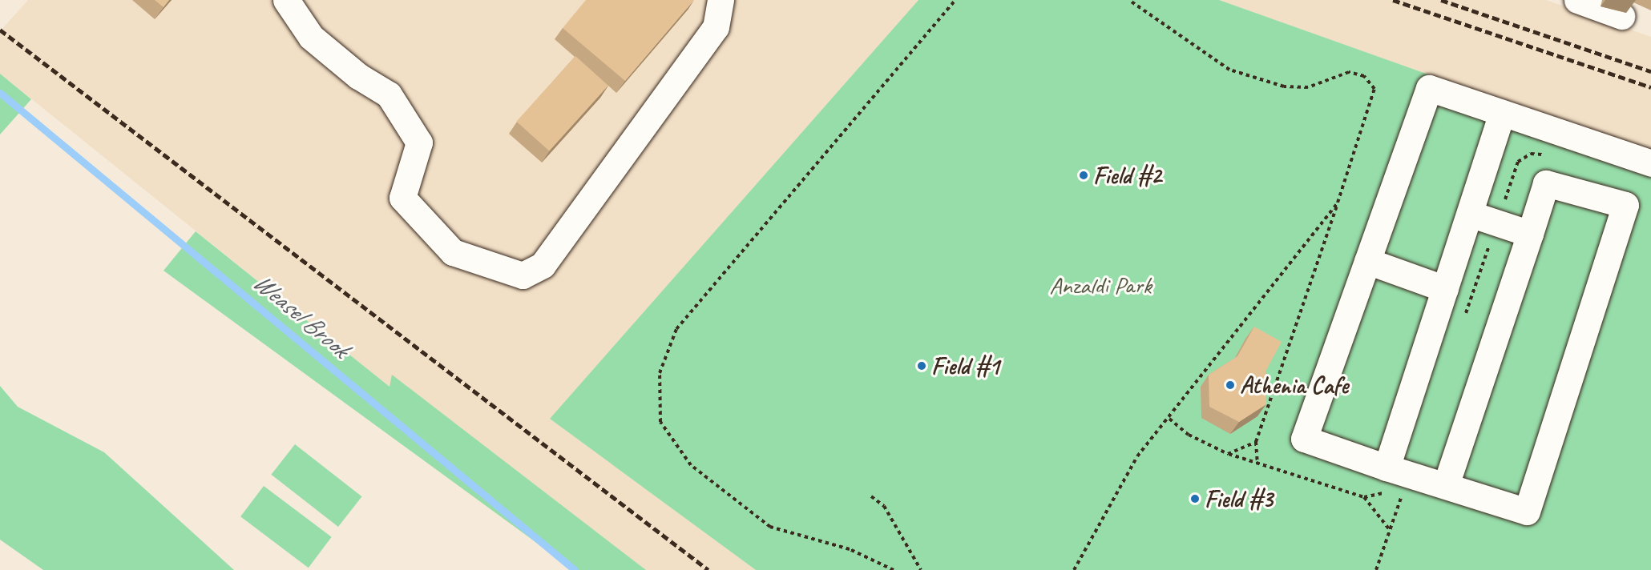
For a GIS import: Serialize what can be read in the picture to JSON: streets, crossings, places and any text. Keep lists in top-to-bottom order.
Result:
{
  "water": ["Weasel Brook"],
  "parks": ["Anzaldi Park"],
  "places": [
    "Field #2",
    "Field #1",
    "Athenia Cafe",
    "Field #3"
  ]
}
